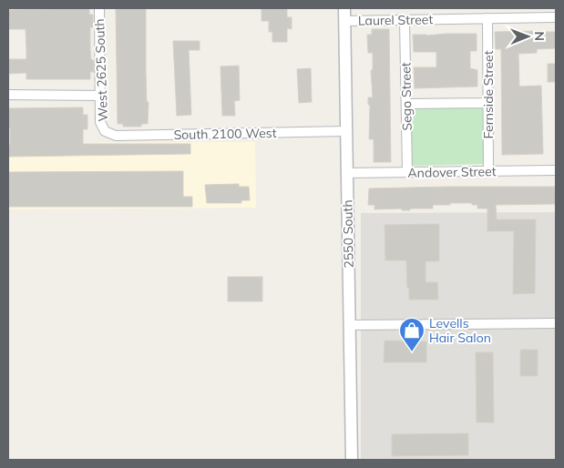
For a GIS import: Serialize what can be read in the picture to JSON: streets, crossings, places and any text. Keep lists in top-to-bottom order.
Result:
{
  "streets": {
    "street": [
      "Laurel Street",
      "West 2625 South",
      "Fernside Street",
      "Sego Street",
      "South 2100 West",
      "Andover Street",
      "2550 South"
    ]
  },
  "crossings": [
    ["Laurel Street", "Fernside Street"],
    ["Laurel Street", "Sego Street"],
    ["Laurel Street", "2550 South"],
    ["West 2625 South", "South 2100 West"],
    ["Fernside Street", "Andover Street"],
    ["Sego Street", "Andover Street"],
    ["South 2100 West", "2550 South"],
    ["Andover Street", "2550 South"]
  ],
  "places": {
    "shop": ["Levells Hair Salon"]
  },
  "north": "right"
}
